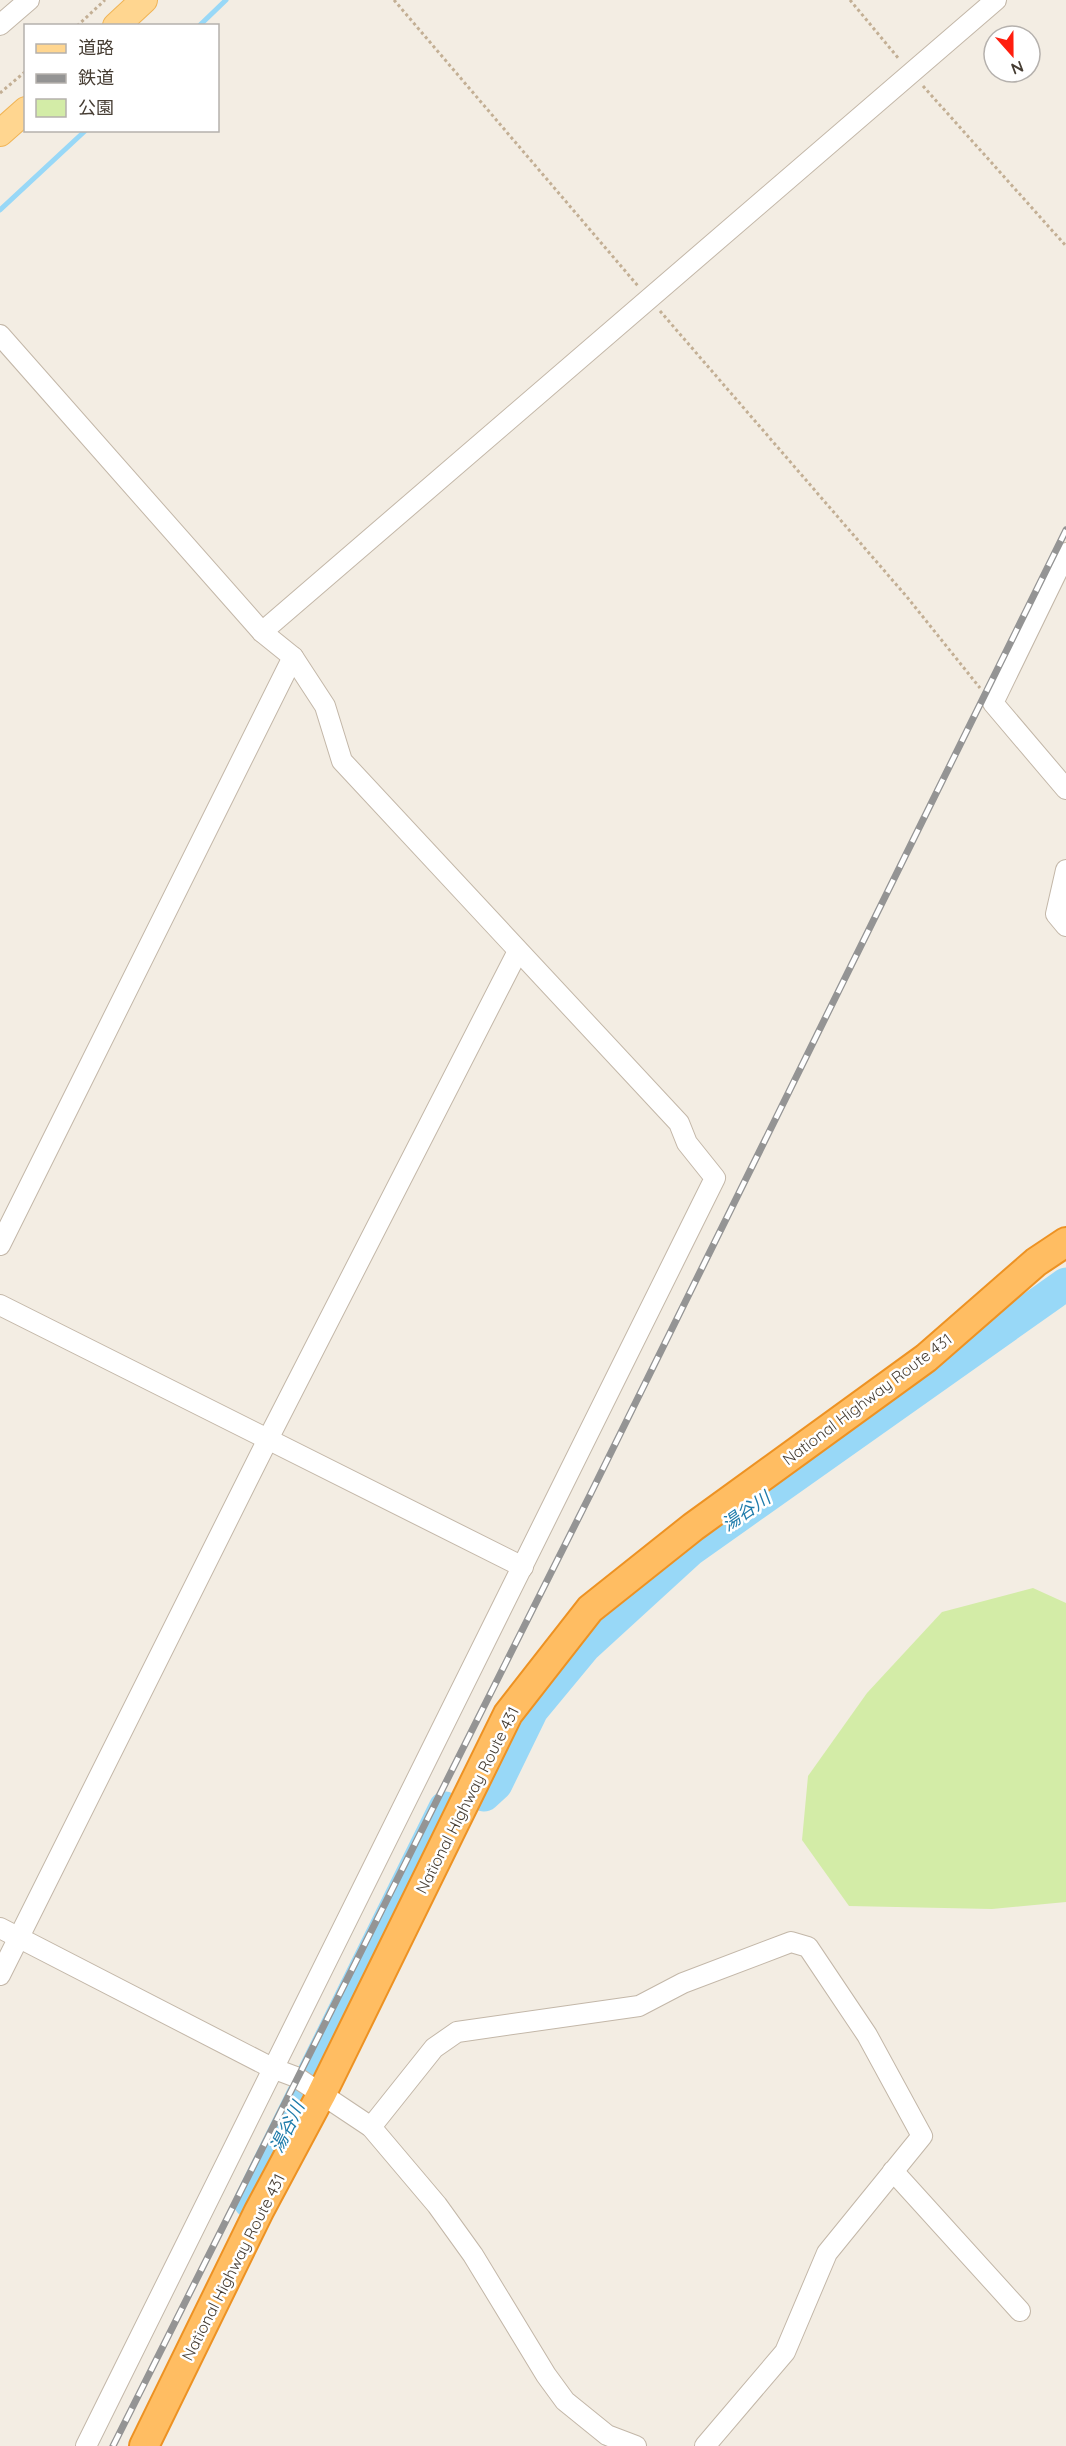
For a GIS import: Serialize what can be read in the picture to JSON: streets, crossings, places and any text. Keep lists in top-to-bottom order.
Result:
{
  "streets": {
    "highway": ["National Highway Route 431"]
  },
  "water": ["湯谷川"],
  "legend": ["道路", "鉄道", "公園"],
  "north": "bottom"
}
